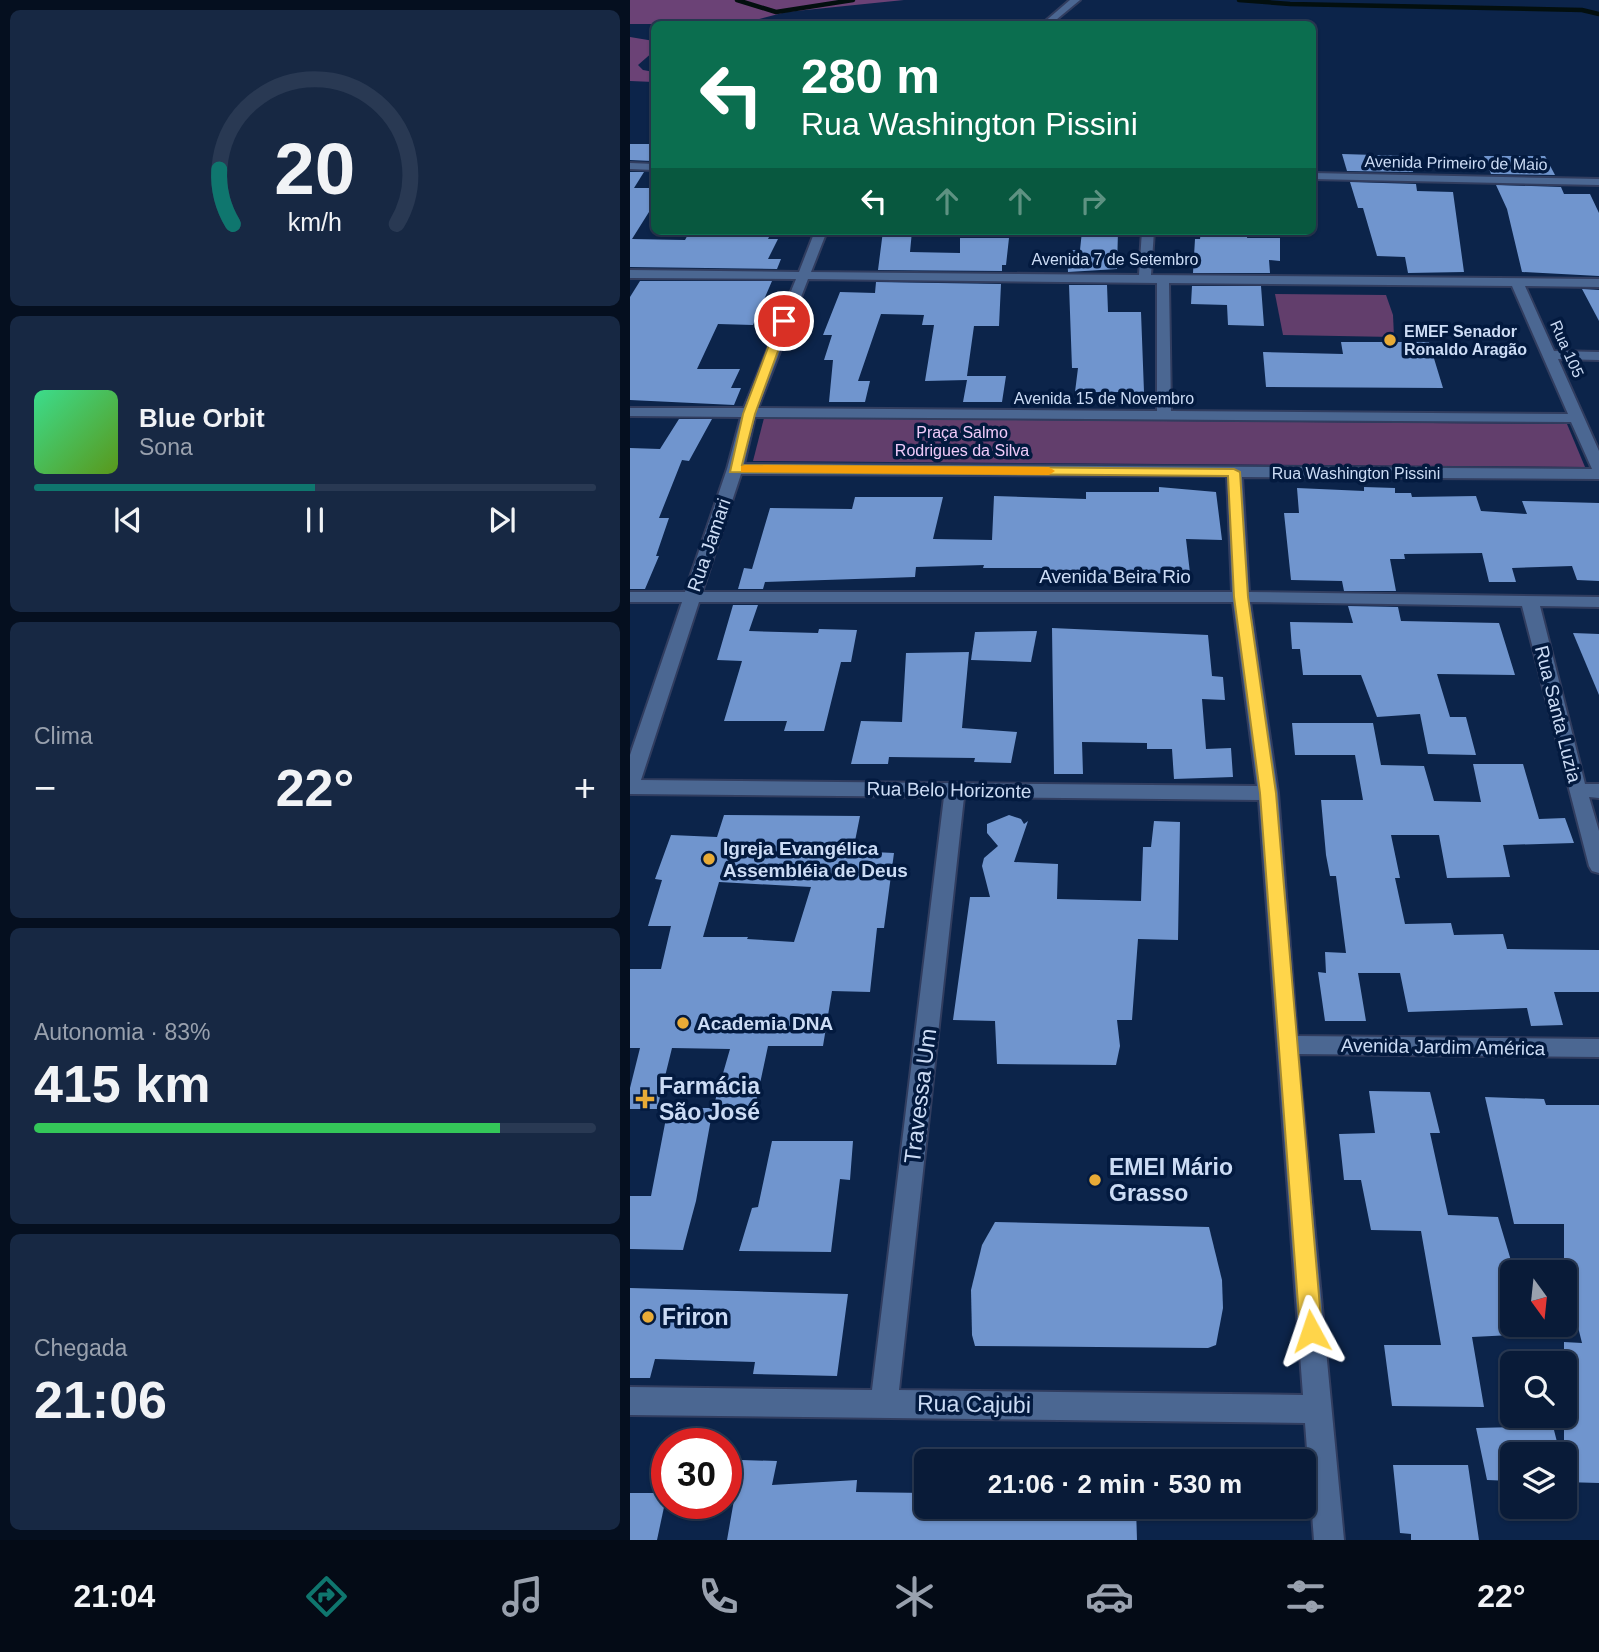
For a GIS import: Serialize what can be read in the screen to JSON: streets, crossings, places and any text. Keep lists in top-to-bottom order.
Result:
{
  "streets": {
    "street": [
      "Avenida Primeiro de Maio",
      "Avenida 7 de Setembro",
      "Rua 105",
      "Avenida 15 de Novembro",
      "Rua Washington Pissini",
      "Rua Jamari",
      "Avenida Beira Rio",
      "Rua Santa Luzia",
      "Rua Belo Horizonte",
      "Avenida Jardim América",
      "Travessa Um",
      "Rua Cajubi"
    ]
  },
  "crossings": [
    ["Avenida 7 de Setembro", "Rua 105"],
    ["Avenida 7 de Setembro", "Rua Jamari"],
    ["Rua 105", "Avenida 15 de Novembro"],
    ["Avenida 15 de Novembro", "Rua Jamari"],
    ["Rua Washington Pissini", "Rua Jamari"],
    ["Rua Jamari", "Avenida Beira Rio"],
    ["Rua Jamari", "Rua Belo Horizonte"],
    ["Avenida Beira Rio", "Rua Santa Luzia"],
    ["Rua Belo Horizonte", "Travessa Um"],
    ["Travessa Um", "Rua Cajubi"]
  ],
  "parks": ["Praça Salmo Rodrigues da Silva"],
  "places": {
    "other": [
      "EMEF Senador Ronaldo Aragão",
      "Igreja Evangélica Assembléia de Deus",
      "Academia DNA",
      "EMEI Mário Grasso",
      "Friron"
    ],
    "health": ["Farmácia São José"]
  },
  "north": "bottom",
  "page": {
    "turn": ["280 m", "Rua Washington Pissini"],
    "song": ["Blue Orbit", "Sona"],
    "tile": [
      "Clima",
      ["Autonomia · 83%", "415 km"],
      ["Chegada", "21:06"]
    ],
    "heat": ["−", "22°", "+"],
    "limit": "30",
    "trip": "21:06 · 2 min · 530 m",
    "tabs": ["21:04", "22°"],
    "gauge": ["20", "km/h"]
  }
}
